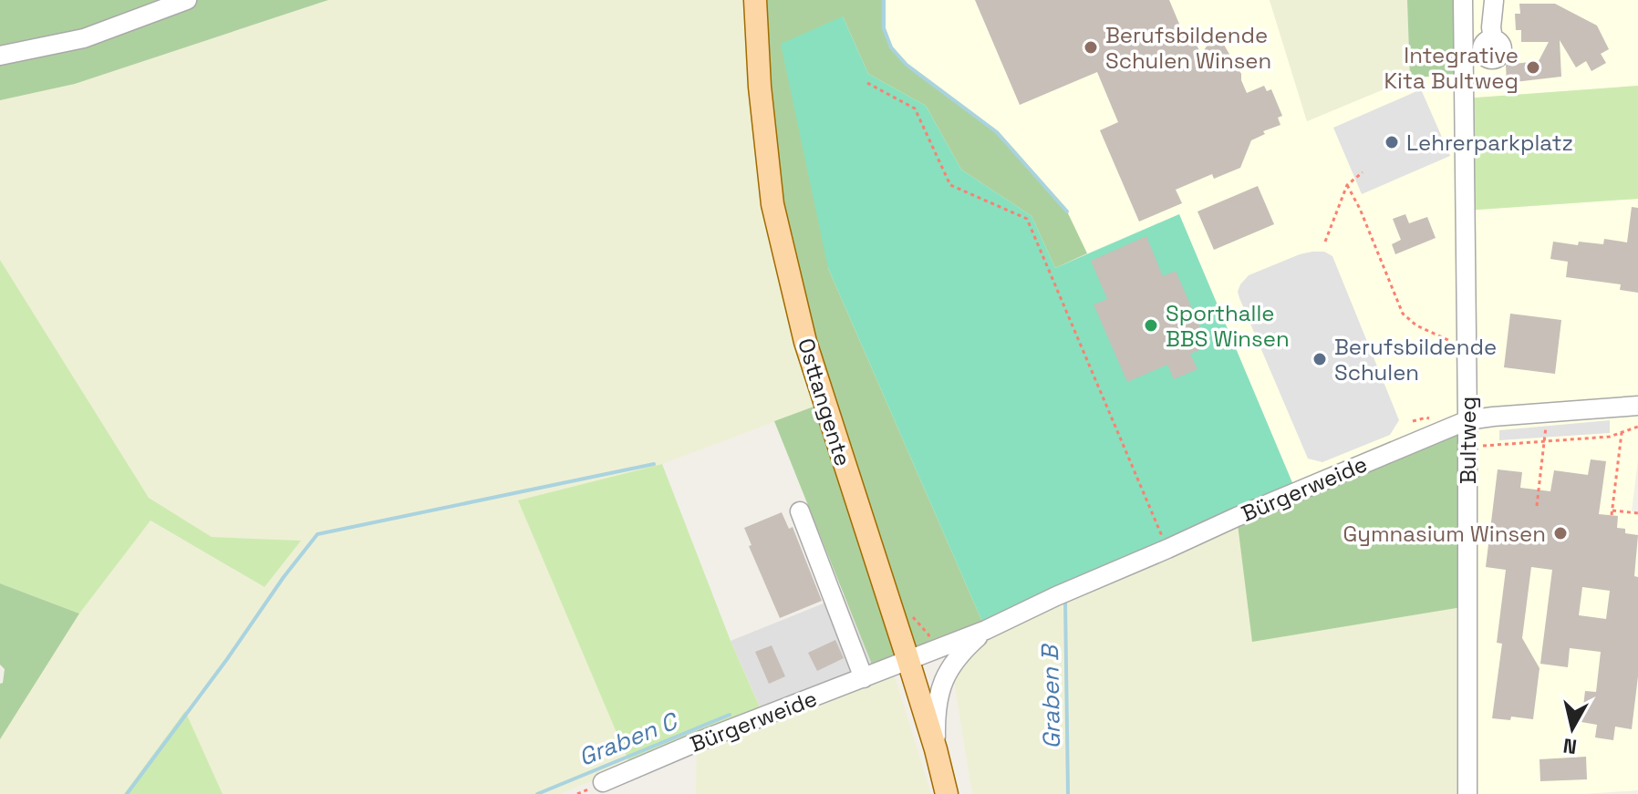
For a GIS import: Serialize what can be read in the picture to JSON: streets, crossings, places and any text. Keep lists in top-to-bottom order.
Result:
{
  "streets": {
    "main road": ["Osttangente"],
    "street": ["Bultweg", "Bürgerweide"]
  },
  "crossings": [
    ["Osttangente", "Bürgerweide"],
    ["Bultweg", "Bürgerweide"]
  ],
  "water": ["Graben B", "Graben C"],
  "places": [
    "Berufsbildende Schulen Winsen",
    "Integrative Kita Bultweg",
    "Lehrerparkplatz",
    "Sporthalle BBS Winsen",
    "Berufsbildende Schulen",
    "Gymnasium Winsen"
  ],
  "north": "bottom"
}
